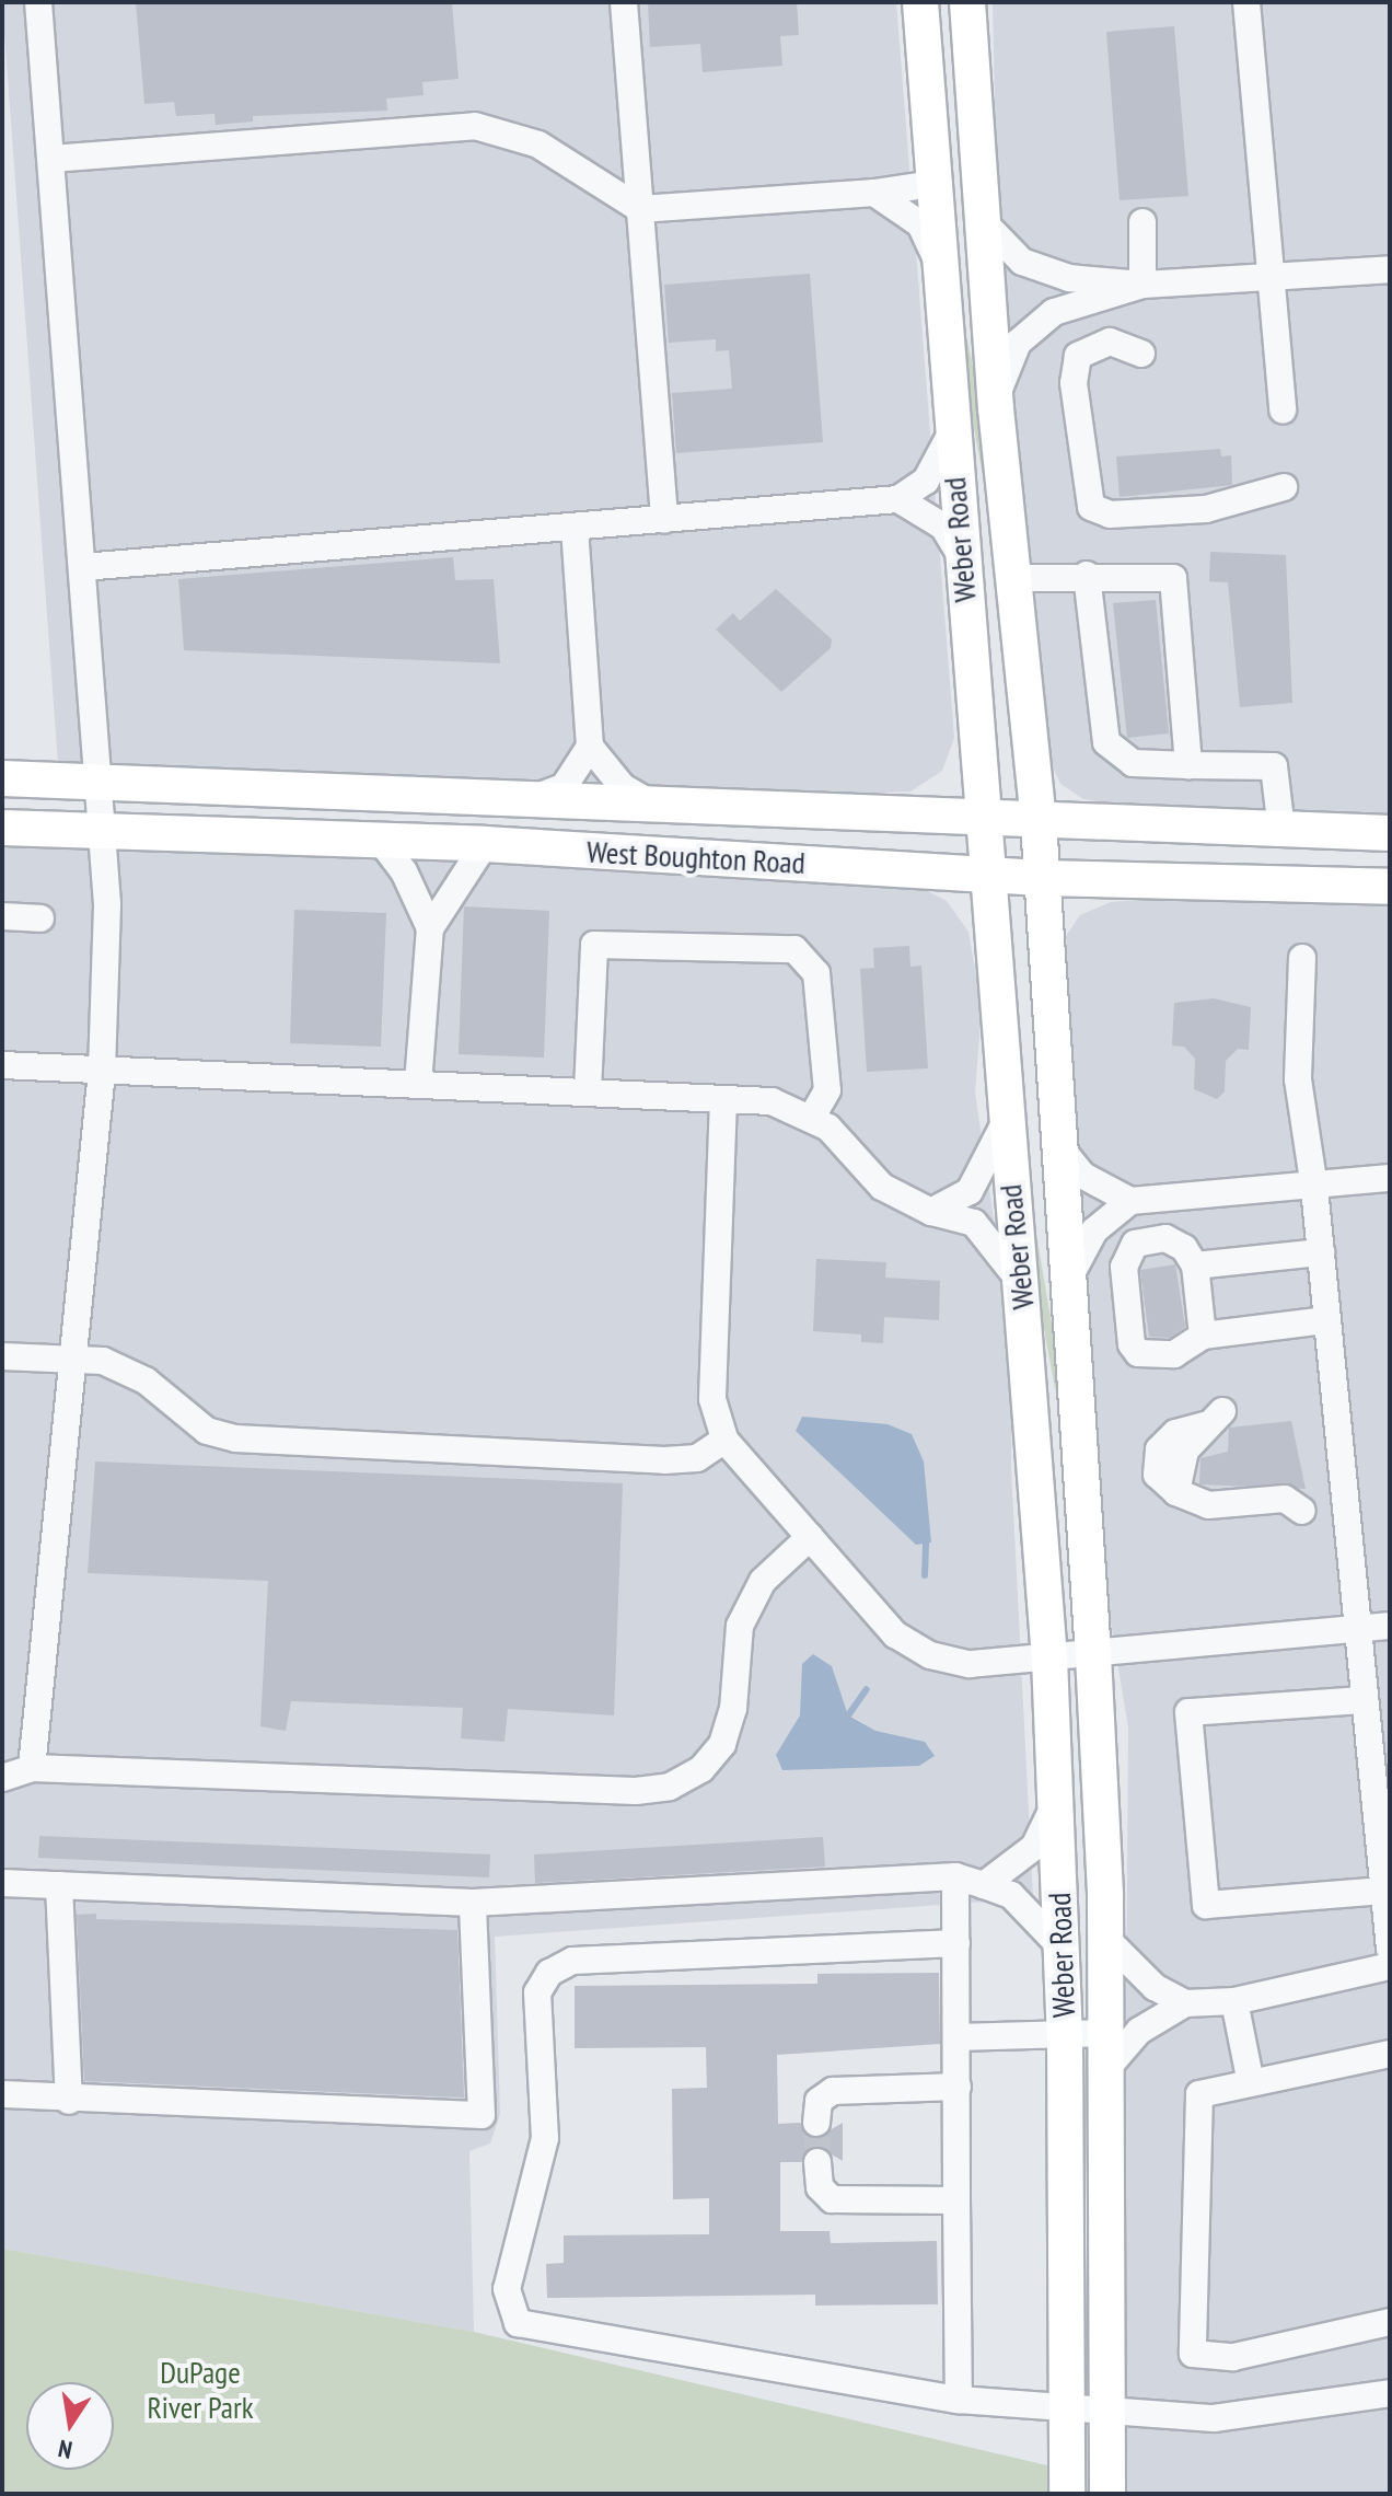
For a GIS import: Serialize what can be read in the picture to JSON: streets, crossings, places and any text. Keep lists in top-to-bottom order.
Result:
{
  "streets": {
    "main road": ["Weber Road", "West Boughton Road"]
  },
  "crossings": [
    ["Weber Road", "West Boughton Road"]
  ],
  "parks": ["DuPage River Park"],
  "north": "bottom"
}
